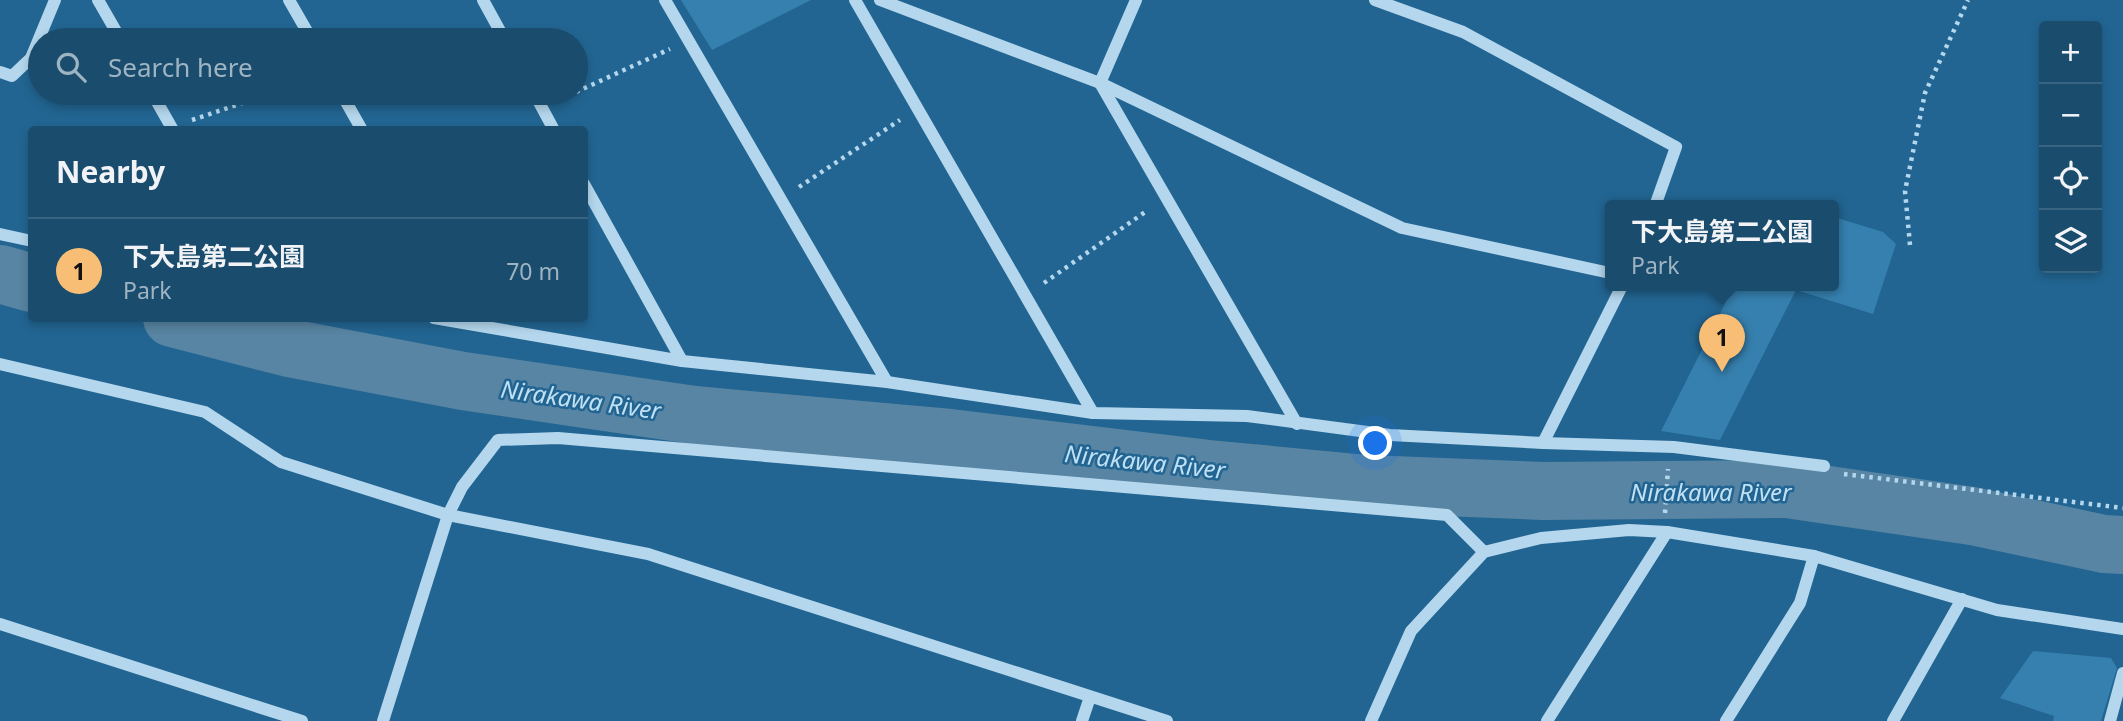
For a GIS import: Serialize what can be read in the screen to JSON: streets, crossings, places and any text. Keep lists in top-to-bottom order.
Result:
{
  "water": ["Nirakawa River"],
  "page": {
    "map_buttons": ["+", "−"],
    "search": "Search here",
    "heading": "Nearby",
    "popup": ["下大島第二公園", "Park"],
    "list": [
      {
        "mark": "1",
        "name": "下大島第二公園",
        "note": "Park",
        "value": "70 m"
      }
    ],
    "pins": "1"
  }
}
